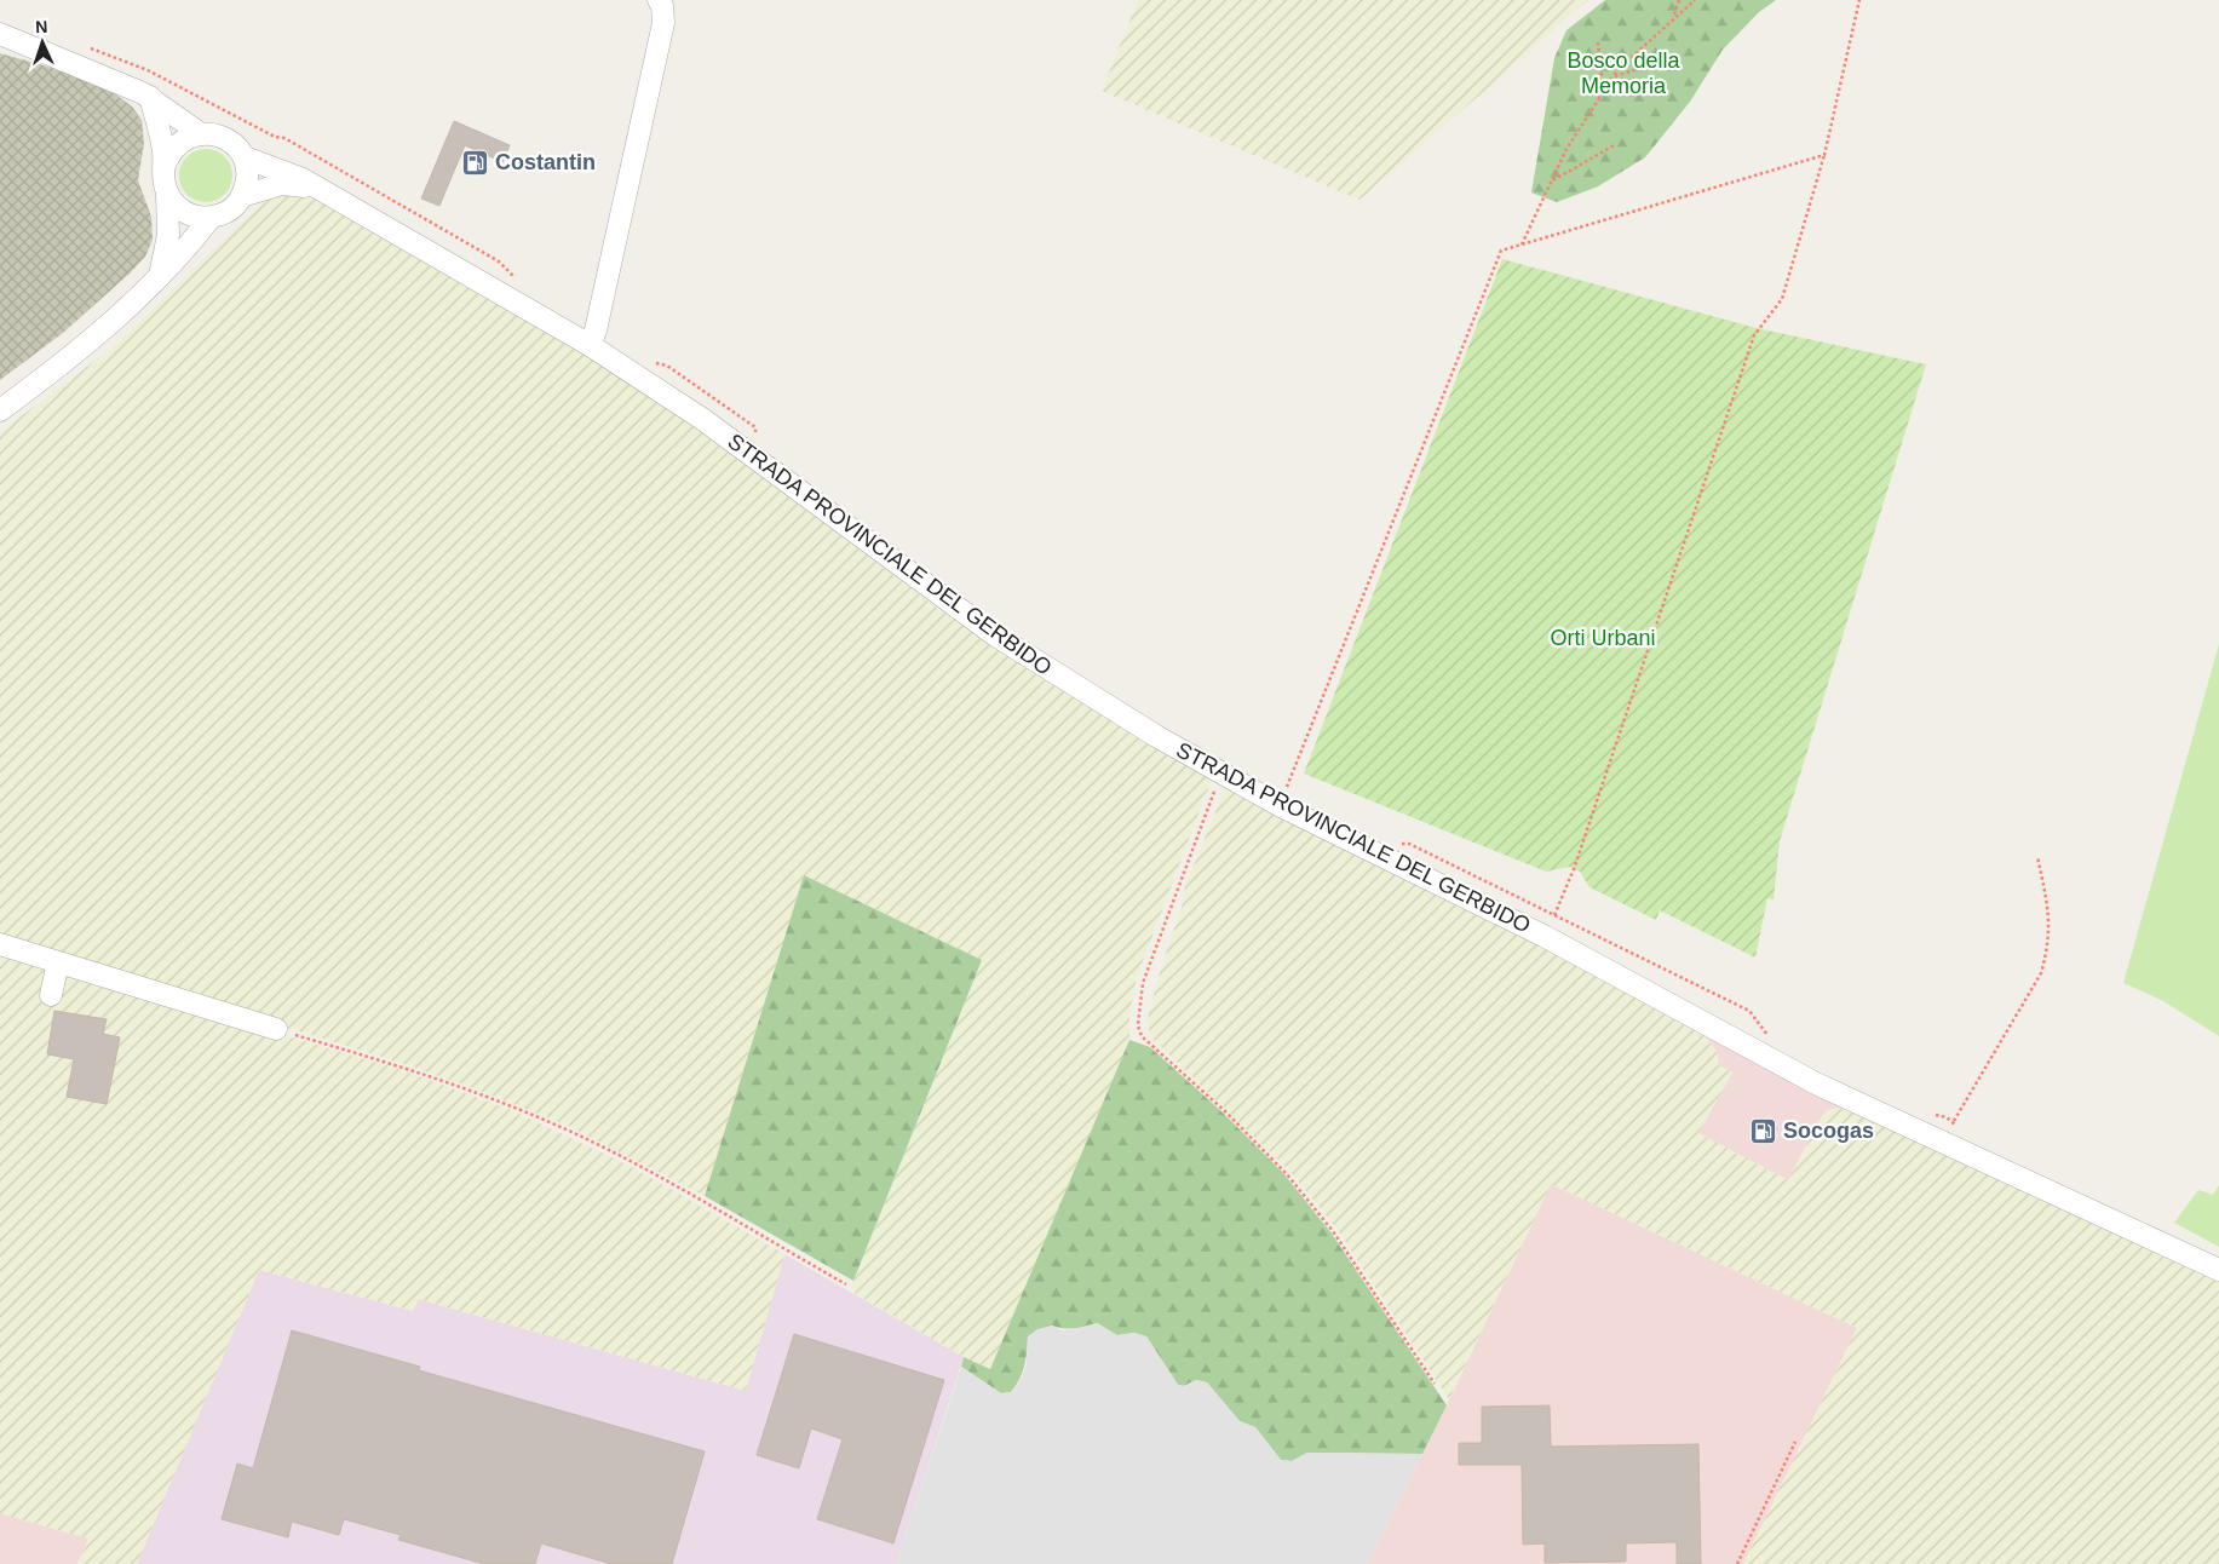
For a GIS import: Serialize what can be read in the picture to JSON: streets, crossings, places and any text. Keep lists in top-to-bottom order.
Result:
{
  "streets": {
    "street": ["STRADA PROVINCIALE DEL GERBIDO"]
  },
  "parks": ["Bosco della Memoria", "Orti Urbani"],
  "places": {
    "fuel station": ["Costantin", "Socogas"]
  },
  "north": "top"
}
